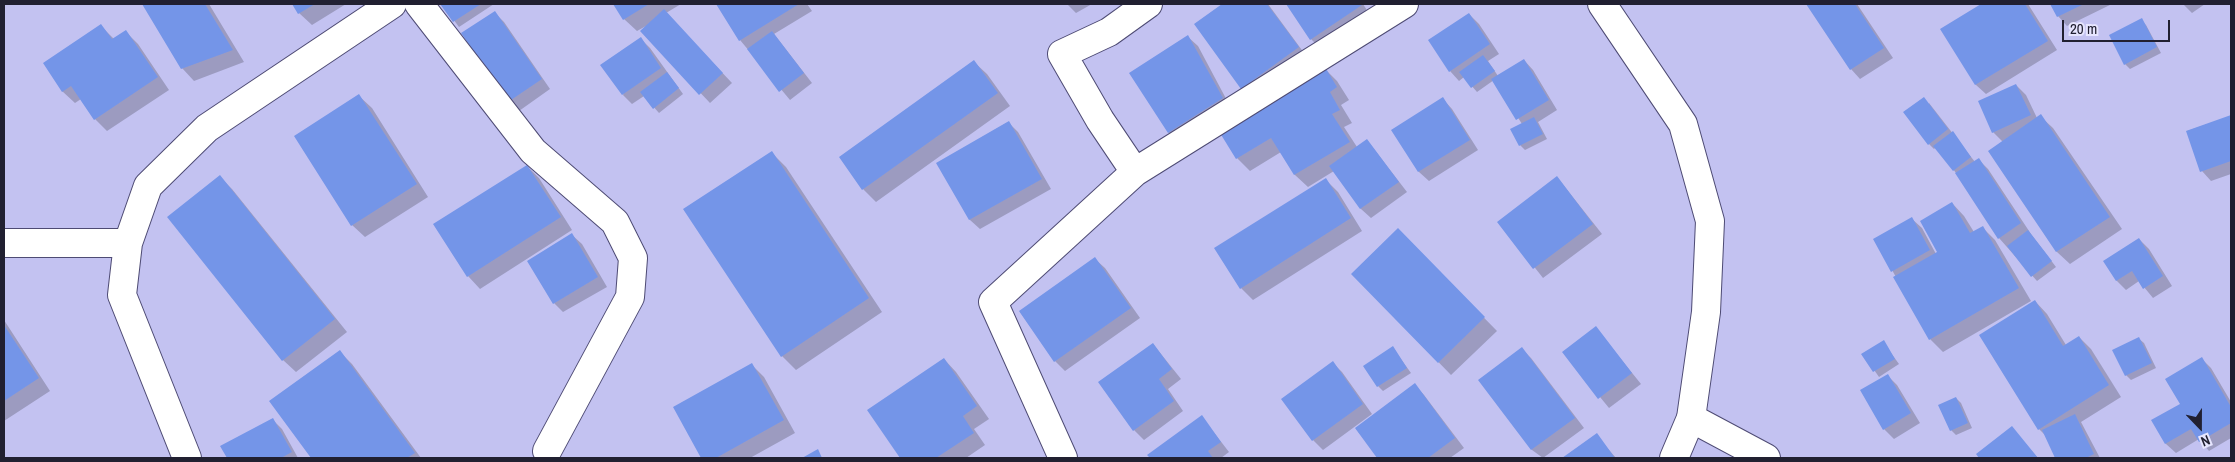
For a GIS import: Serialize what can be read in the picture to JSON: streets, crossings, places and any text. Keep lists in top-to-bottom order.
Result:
{
  "scale_bar": "20 m",
  "north": "bottom"
}
